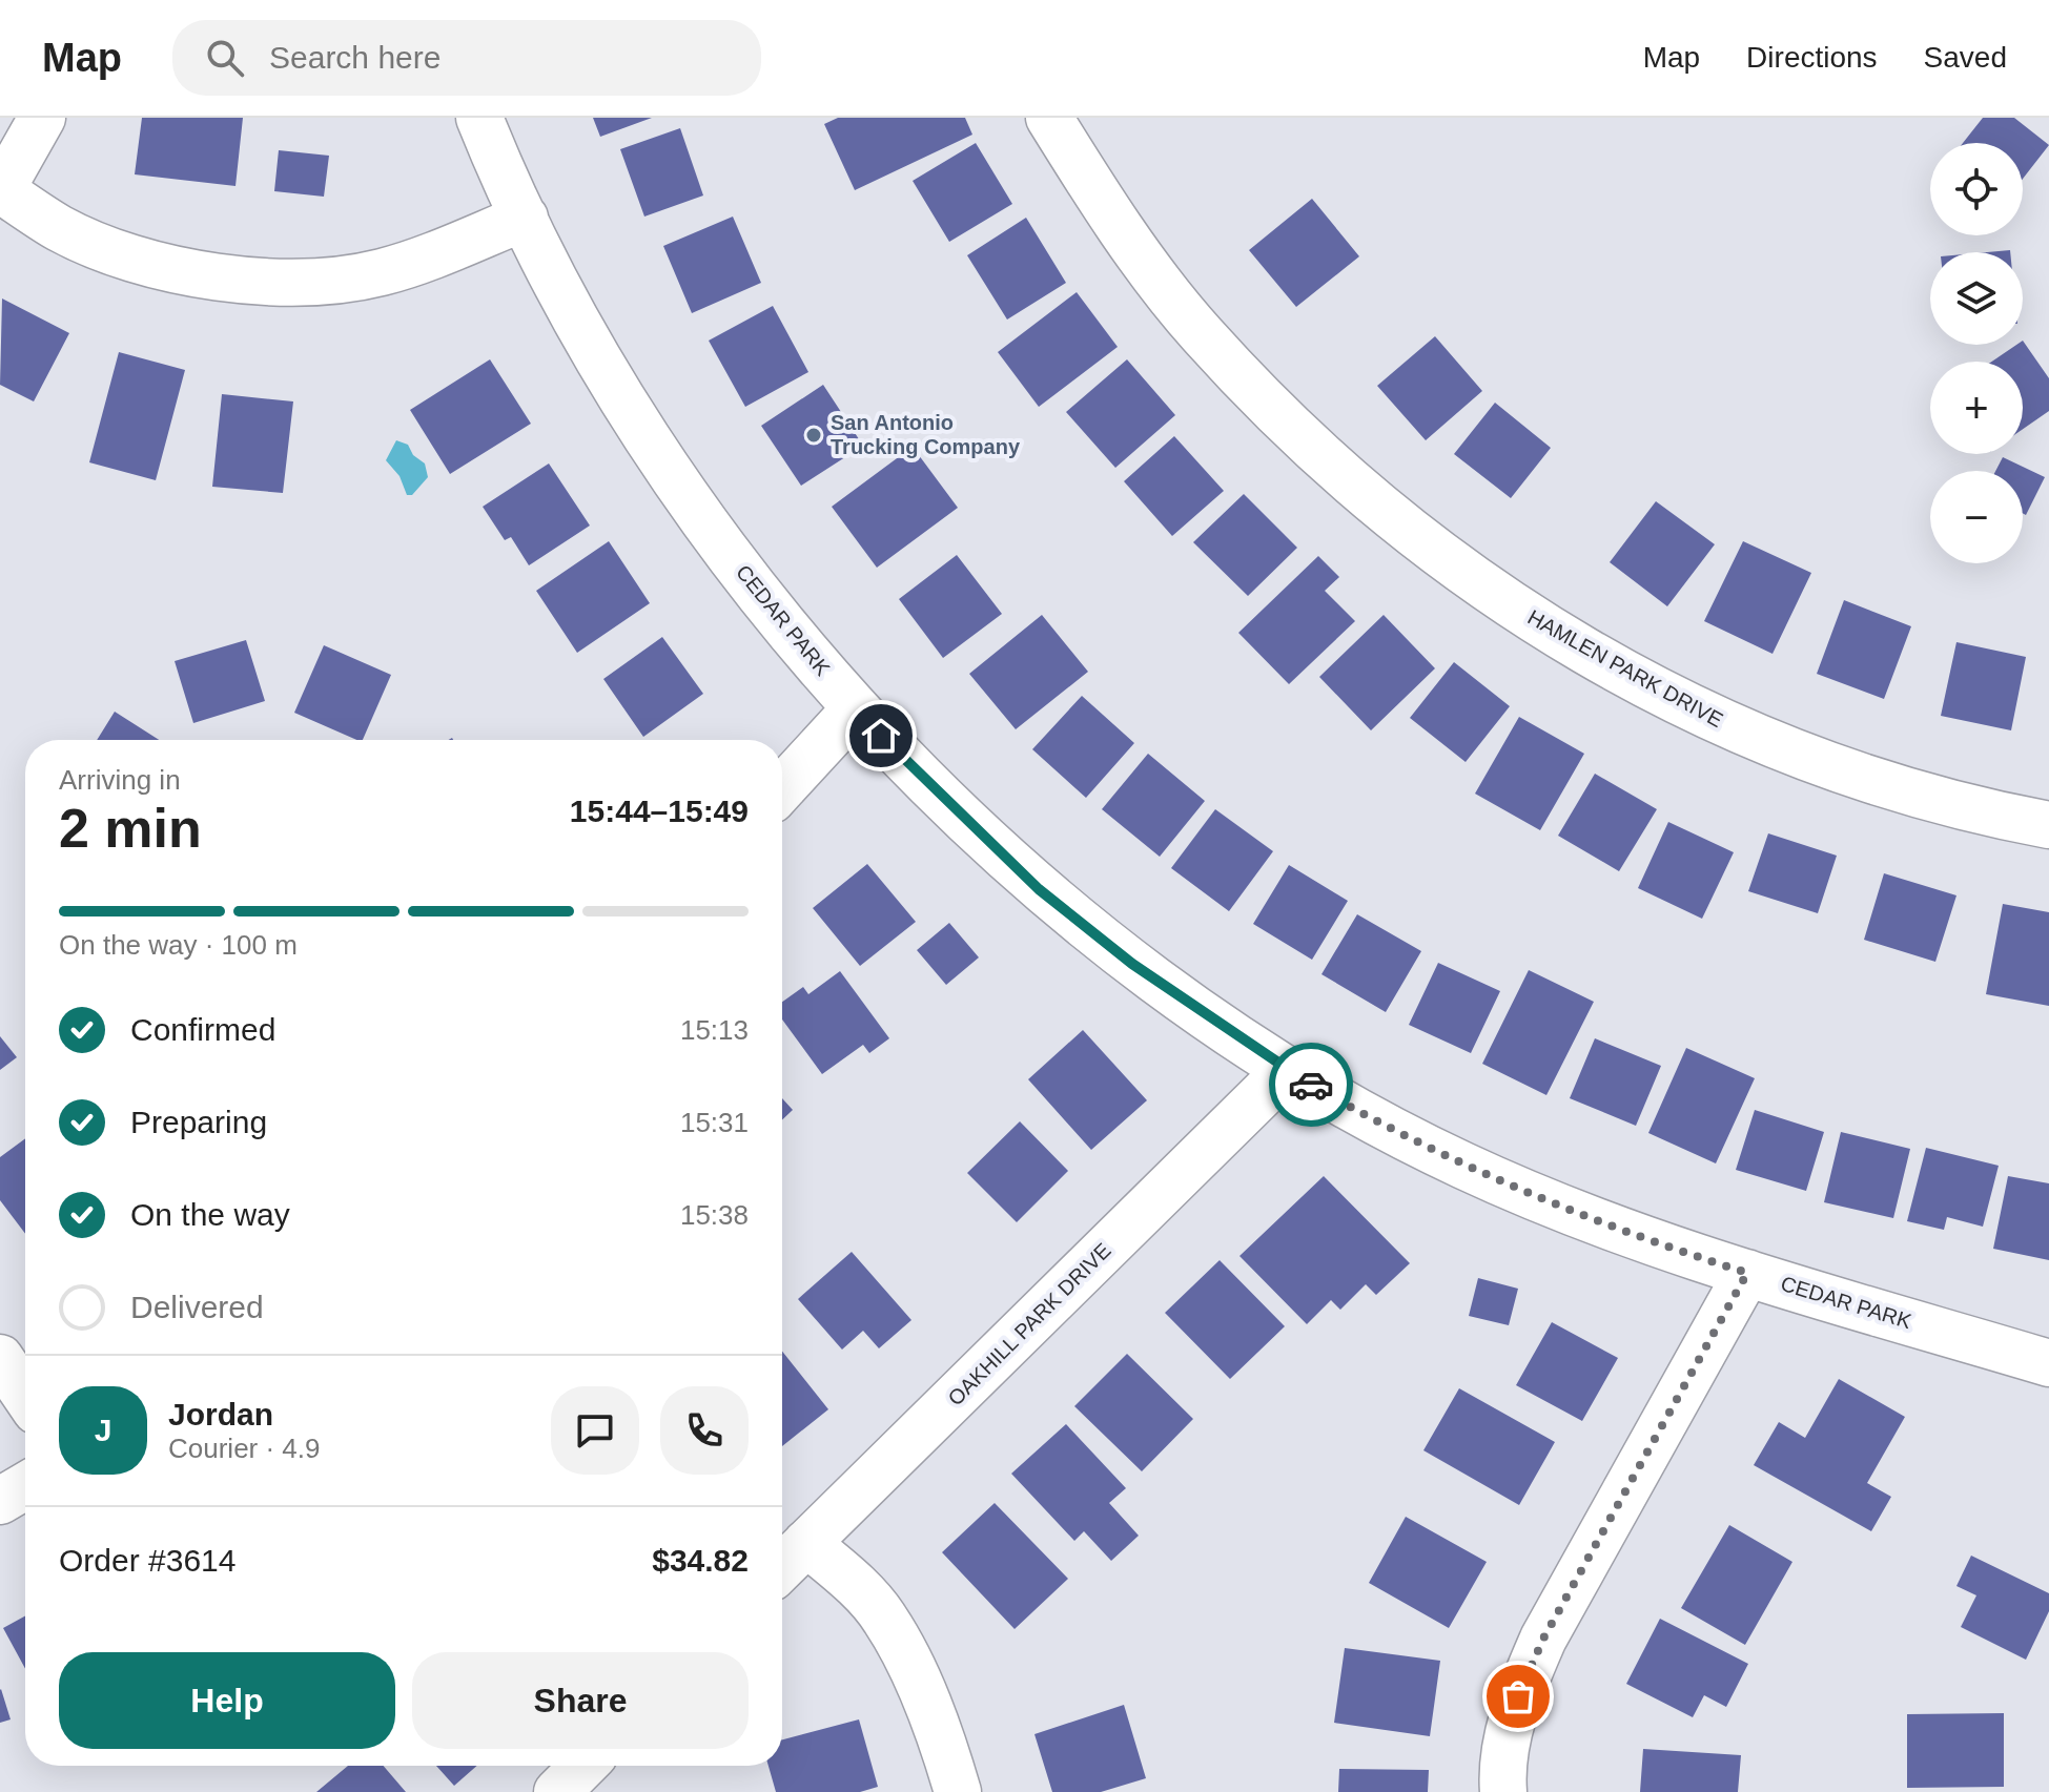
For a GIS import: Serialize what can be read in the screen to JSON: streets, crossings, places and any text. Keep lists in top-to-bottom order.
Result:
{
  "streets": {
    "street": ["CEDAR PARK", "HAMLEN PARK DRIVE", "OAKHILL PARK DRIVE"]
  },
  "crossings": [
    ["CEDAR PARK", "OAKHILL PARK DRIVE"]
  ],
  "places": ["San Antonio Trucking Company"],
  "page": {
    "header": "Map",
    "search": "Search here",
    "nav": ["Map", "Directions", "Saved"],
    "map_buttons": ["+", "−"],
    "heading": ["2 min", "Arriving in", "15:44–15:49"],
    "panel": [
      "Jordan",
      "Courier · 4.9",
      "Order #3614",
      "$34.82"
    ],
    "bar": "On the way · 100 m",
    "list": [
      ["Confirmed", "15:13"],
      ["Preparing", "15:31"],
      ["On the way", "15:38"],
      "Delivered"
    ],
    "round": "J",
    "buttons": ["Help", "Share"]
  }
}
